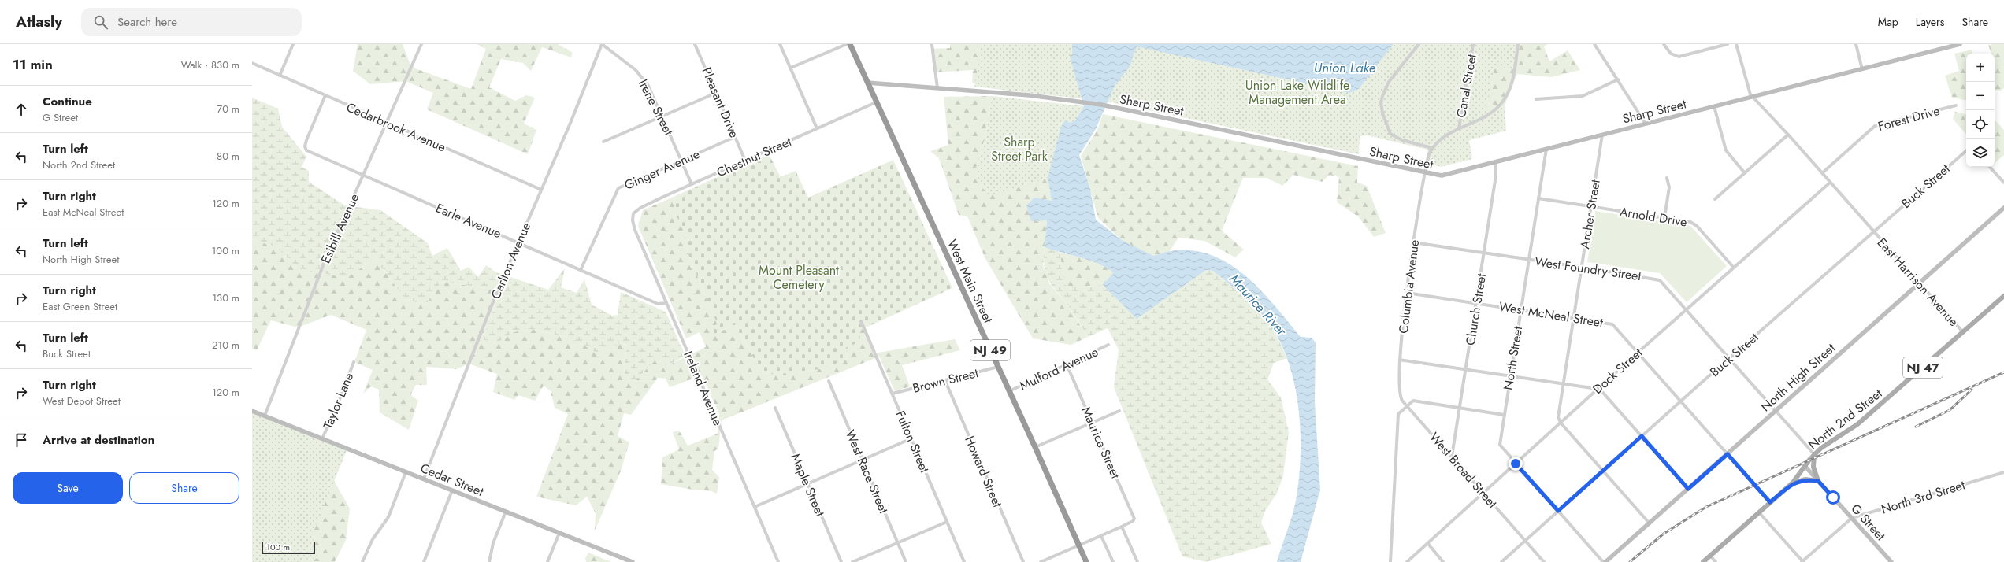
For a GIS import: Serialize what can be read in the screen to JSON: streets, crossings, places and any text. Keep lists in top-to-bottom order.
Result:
{
  "streets": {
    "highway": ["West Main Street", "NJ 49"],
    "main road": ["NJ 47", "North 2nd Street"],
    "street": [
      "Canal Street",
      "Pleasant Drive",
      "Sharp Street",
      "Irene Street",
      "Forest Drive",
      "Cedarbrook Avenue",
      "Chestnut Street",
      "Ginger Avenue",
      "Buck Street",
      "Archer Street",
      "Arnold Drive",
      "Earle Avenue",
      "Esibill Avenue",
      "Carlton Avenue",
      "West Foundry Street",
      "East Harrison Avenue",
      "Columbia Avenue",
      "Church Street",
      "West McNeal Street",
      "North Street",
      "Mulford Avenue",
      "Dock Street",
      "North High Street",
      "Brown Street",
      "Ireland Avenue",
      "Taylor Lane",
      "Fulton Street",
      "Maurice Street",
      "West Broad Street",
      "West Race Street",
      "Howard Street",
      "Cedar Street",
      "Maple Street",
      "North 3rd Street",
      "G Street"
    ]
  },
  "crossings": [
    ["Pleasant Drive", "Chestnut Street"],
    ["Pleasant Drive", "Ginger Avenue"],
    ["Sharp Street", "Archer Street"],
    ["Sharp Street", "West Main Street"],
    ["Sharp Street", "East Harrison Avenue"],
    ["Sharp Street", "Columbia Avenue"],
    ["Sharp Street", "Church Street"],
    ["Sharp Street", "North Street"],
    ["Irene Street", "Chestnut Street"],
    ["Irene Street", "Ginger Avenue"],
    ["Irene Street", "Carlton Avenue"],
    ["Forest Drive", "East Harrison Avenue"],
    ["Cedarbrook Avenue", "Earle Avenue"],
    ["Cedarbrook Avenue", "Esibill Avenue"],
    ["Cedarbrook Avenue", "Carlton Avenue"],
    ["Chestnut Street", "West Main Street"],
    ["Chestnut Street", "Ireland Avenue"],
    ["Ginger Avenue", "Earle Avenue"],
    ["Buck Street", "West Foundry Street"],
    ["Buck Street", "East Harrison Avenue"],
    ["Buck Street", "West McNeal Street"],
    ["Buck Street", "West Broad Street"],
    ["Archer Street", "Arnold Drive"],
    ["Archer Street", "West Foundry Street"],
    ["Archer Street", "West McNeal Street"],
    ["Archer Street", "Dock Street"],
    ["Arnold Drive", "North Street"],
    ["Arnold Drive", "Dock Street"],
    ["Earle Avenue", "Esibill Avenue"],
    ["Earle Avenue", "Carlton Avenue"],
    ["Earle Avenue", "Ireland Avenue"],
    ["Esibill Avenue", "Cedar Street"],
    ["Carlton Avenue", "Cedar Street"],
    ["West Foundry Street", "Columbia Avenue"],
    ["West Foundry Street", "Church Street"],
    ["West Foundry Street", "North Street"],
    ["West Foundry Street", "Dock Street"],
    ["West Foundry Street", "North High Street"],
    ["West Foundry Street", "North 2nd Street"],
    ["West Main Street", "Mulford Avenue"],
    ["West Main Street", "Brown Street"],
    ["East Harrison Avenue", "Dock Street"],
    ["East Harrison Avenue", "North High Street"],
    ["East Harrison Avenue", "North 2nd Street"],
    ["Columbia Avenue", "West McNeal Street"],
    ["Columbia Avenue", "West Broad Street"],
    ["Church Street", "West McNeal Street"],
    ["Church Street", "West Broad Street"],
    ["West McNeal Street", "North Street"],
    ["West McNeal Street", "Dock Street"],
    ["West McNeal Street", "North High Street"],
    ["West McNeal Street", "North 2nd Street"],
    ["North Street", "Dock Street"],
    ["Mulford Avenue", "Maurice Street"],
    ["Dock Street", "West Broad Street"],
    ["Brown Street", "Fulton Street"],
    ["Brown Street", "Howard Street"],
    ["Taylor Lane", "Cedar Street"],
    ["North 2nd Street", "G Street"],
    ["North 3rd Street", "G Street"]
  ],
  "water": ["Union Lake", "Maurice River"],
  "parks": ["Union Lake Wildlife Management Area", "Sharp Street Park", "Mount Pleasant Cemetery"],
  "scale_bar": "100 m",
  "page": {
    "header": "Atlasly",
    "search": "Search here",
    "nav": ["Map", "Layers", "Share"],
    "heading": ["11 min", "Walk · 830 m"],
    "map_buttons": ["+", "−"],
    "list": [
      ["Continue", "G Street", "70 m"],
      ["Turn left", "North 2nd Street", "80 m"],
      ["Turn right", "East McNeal Street", "120 m"],
      ["Turn left", "North High Street", "100 m"],
      ["Turn right", "East Green Street", "130 m"],
      ["Turn left", "Buck Street", "210 m"],
      ["Turn right", "West Depot Street", "120 m"],
      "Arrive at destination"
    ],
    "buttons": ["Save", "Share"],
    "scale": "100 m"
  }
}
